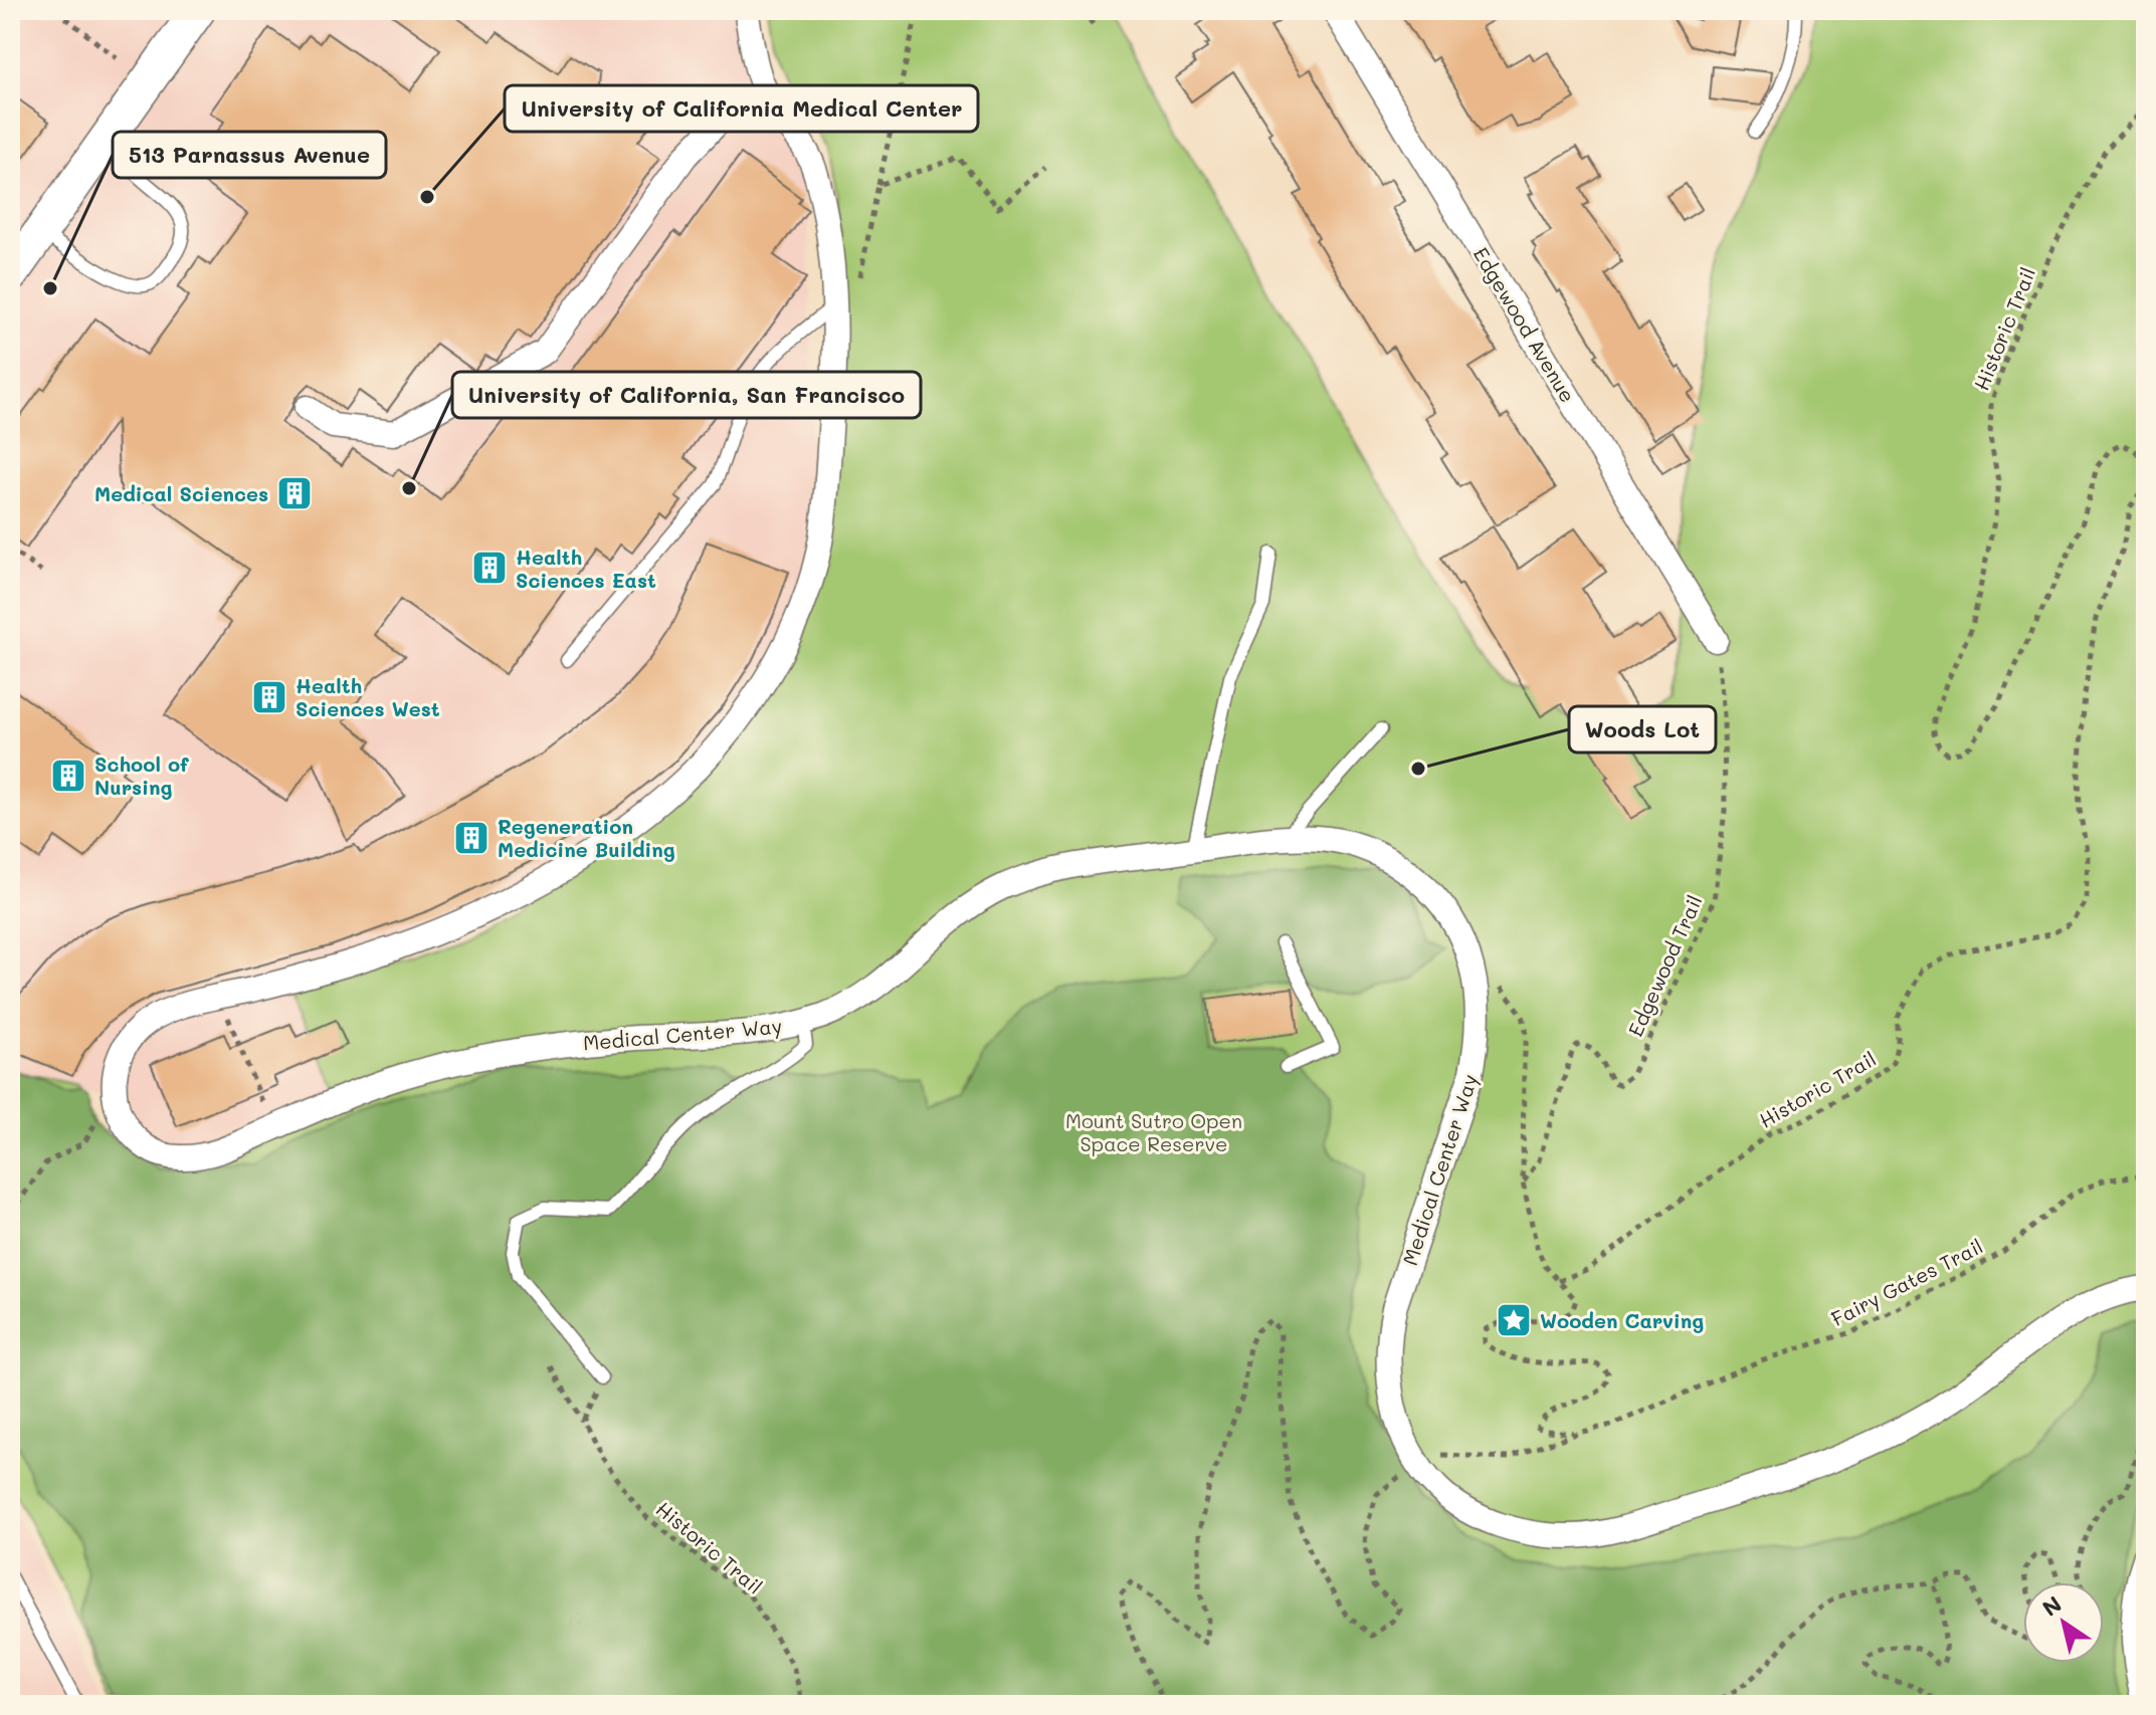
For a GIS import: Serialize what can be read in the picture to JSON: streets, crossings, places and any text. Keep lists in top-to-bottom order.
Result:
{
  "streets": {
    "street": ["Edgewood Avenue", "Medical Center Way"],
    "path": ["Historic Trail", "Edgewood Trail", "Fairy Gates Trail"]
  },
  "crossings": [
    ["Edgewood Avenue", "Edgewood Trail"],
    ["Medical Center Way", "Fairy Gates Trail"]
  ],
  "parks": ["Mount Sutro Open Space Reserve"],
  "places": {
    "other": [
      "University of California Medical Center",
      "513 Parnassus Avenue",
      "University of California, San Francisco",
      "Woods Lot"
    ],
    "building": [
      "Medical Sciences",
      "Health Sciences East",
      "Health Sciences West",
      "School of Nursing",
      "Regeneration Medicine Building"
    ],
    "place": ["Wooden Carving"]
  },
  "north": "top left"
}
